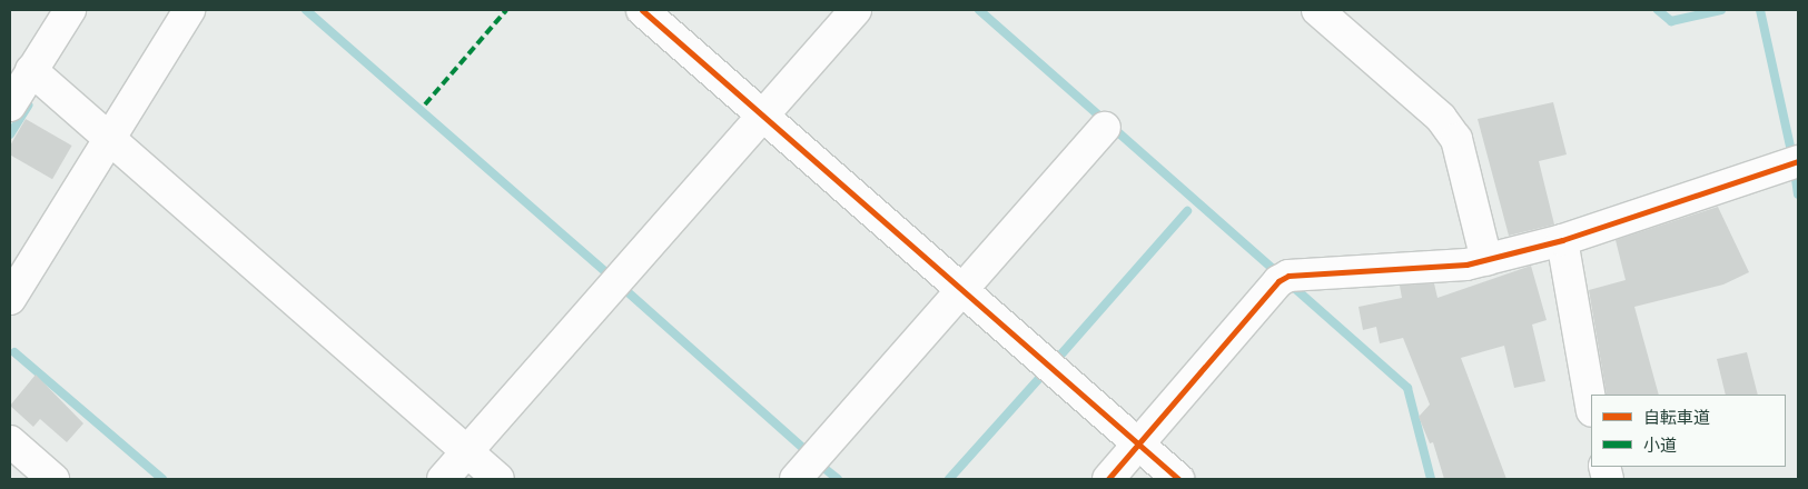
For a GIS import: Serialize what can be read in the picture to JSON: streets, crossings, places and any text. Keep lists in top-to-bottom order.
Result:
{
  "legend": ["自転車道", "小道"]
}
